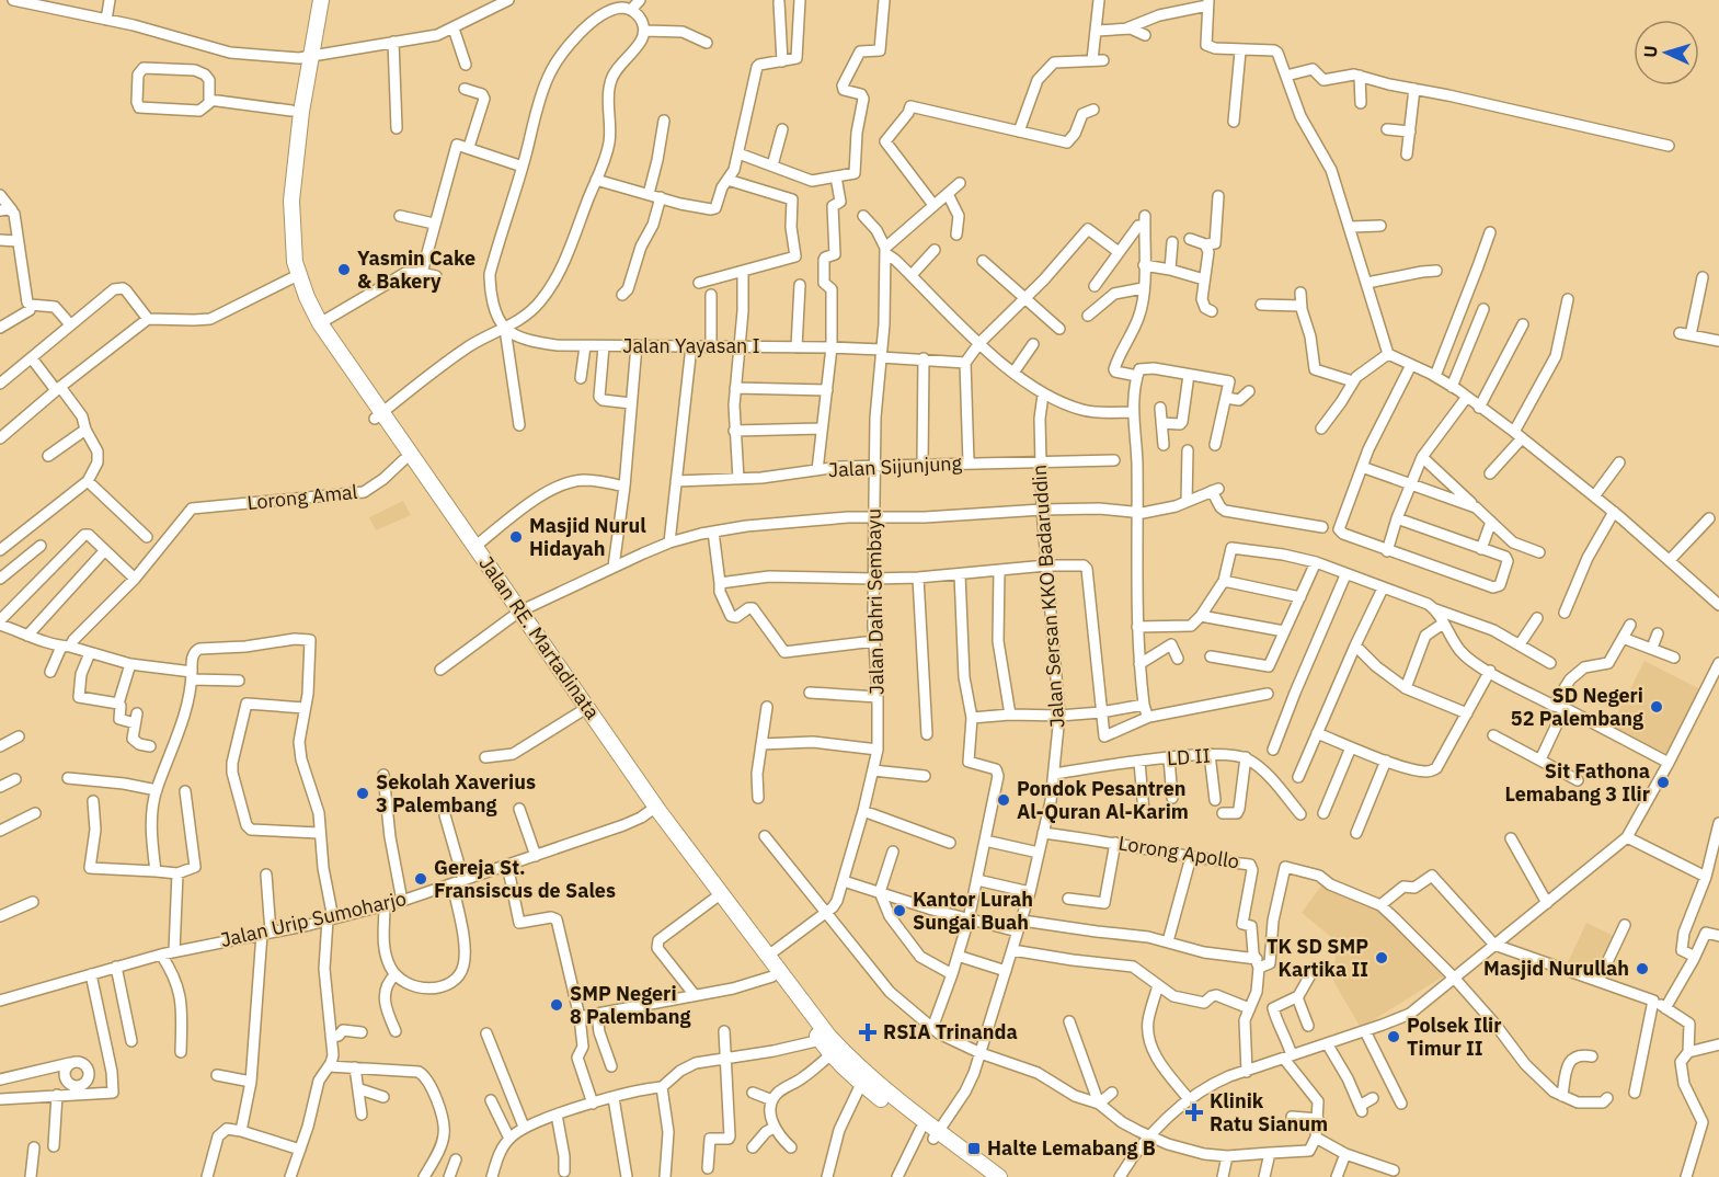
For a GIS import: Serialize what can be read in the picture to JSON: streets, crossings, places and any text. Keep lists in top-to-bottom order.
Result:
{
  "streets": {
    "highway": ["Jalan RE. Martadinata"],
    "street": [
      "Jalan Yayasan I",
      "Jalan Sijunjung",
      "Lorong Amal",
      "Jalan Sersan KKO Badaruddin",
      "Jalan Dahri Sembayu",
      "LD II",
      "Lorong Apollo",
      "Jalan Urip Sumoharjo"
    ]
  },
  "crossings": [
    ["Jalan Yayasan I", "Jalan Dahri Sembayu"],
    ["Jalan Sijunjung", "Jalan Sersan KKO Badaruddin"],
    ["Jalan Sijunjung", "Jalan Dahri Sembayu"],
    ["Jalan Sersan KKO Badaruddin", "Jalan RE. Martadinata"],
    ["Jalan Sersan KKO Badaruddin", "LD II"],
    ["Jalan Sersan KKO Badaruddin", "Lorong Apollo"],
    ["Jalan Dahri Sembayu", "Jalan RE. Martadinata"],
    ["Jalan RE. Martadinata", "Jalan Urip Sumoharjo"]
  ],
  "places": {
    "other": [
      "Yasmin Cake & Bakery",
      "Masjid Nurul Hidayah",
      "SD Negeri 52 Palembang",
      "Sit Fathona Lemabang 3 Ilir",
      "Sekolah Xaverius 3 Palembang",
      "Pondok Pesantren Al-Quran Al-Karim",
      "Gereja St. Fransiscus de Sales",
      "Kantor Lurah Sungai Buah",
      "TK SD SMP Kartika II",
      "Masjid Nurullah",
      "SMP Negeri 8 Palembang",
      "Polsek Ilir Timur II"
    ],
    "health": ["RSIA Trinanda", "Klinik Ratu Sianum"],
    "transit": ["Halte Lemabang B"]
  },
  "north": "left"
}
